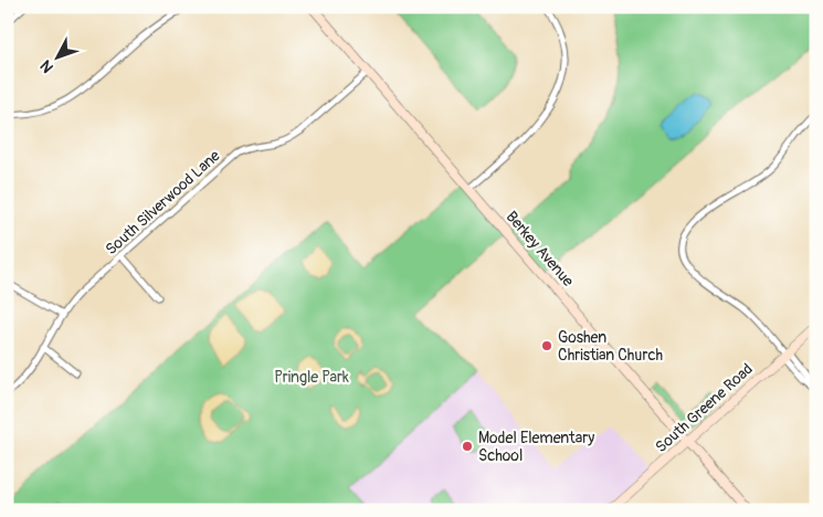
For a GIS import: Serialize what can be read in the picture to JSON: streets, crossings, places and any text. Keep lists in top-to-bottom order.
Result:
{
  "streets": {
    "street": ["South Silverwood Lane", "Berkey Avenue", "South Greene Road"]
  },
  "crossings": [
    ["South Silverwood Lane", "Berkey Avenue"],
    ["Berkey Avenue", "South Greene Road"]
  ],
  "parks": ["Pringle Park"],
  "places": ["Goshen Christian Church", "Model Elementary School"],
  "north": "bottom left"
}
